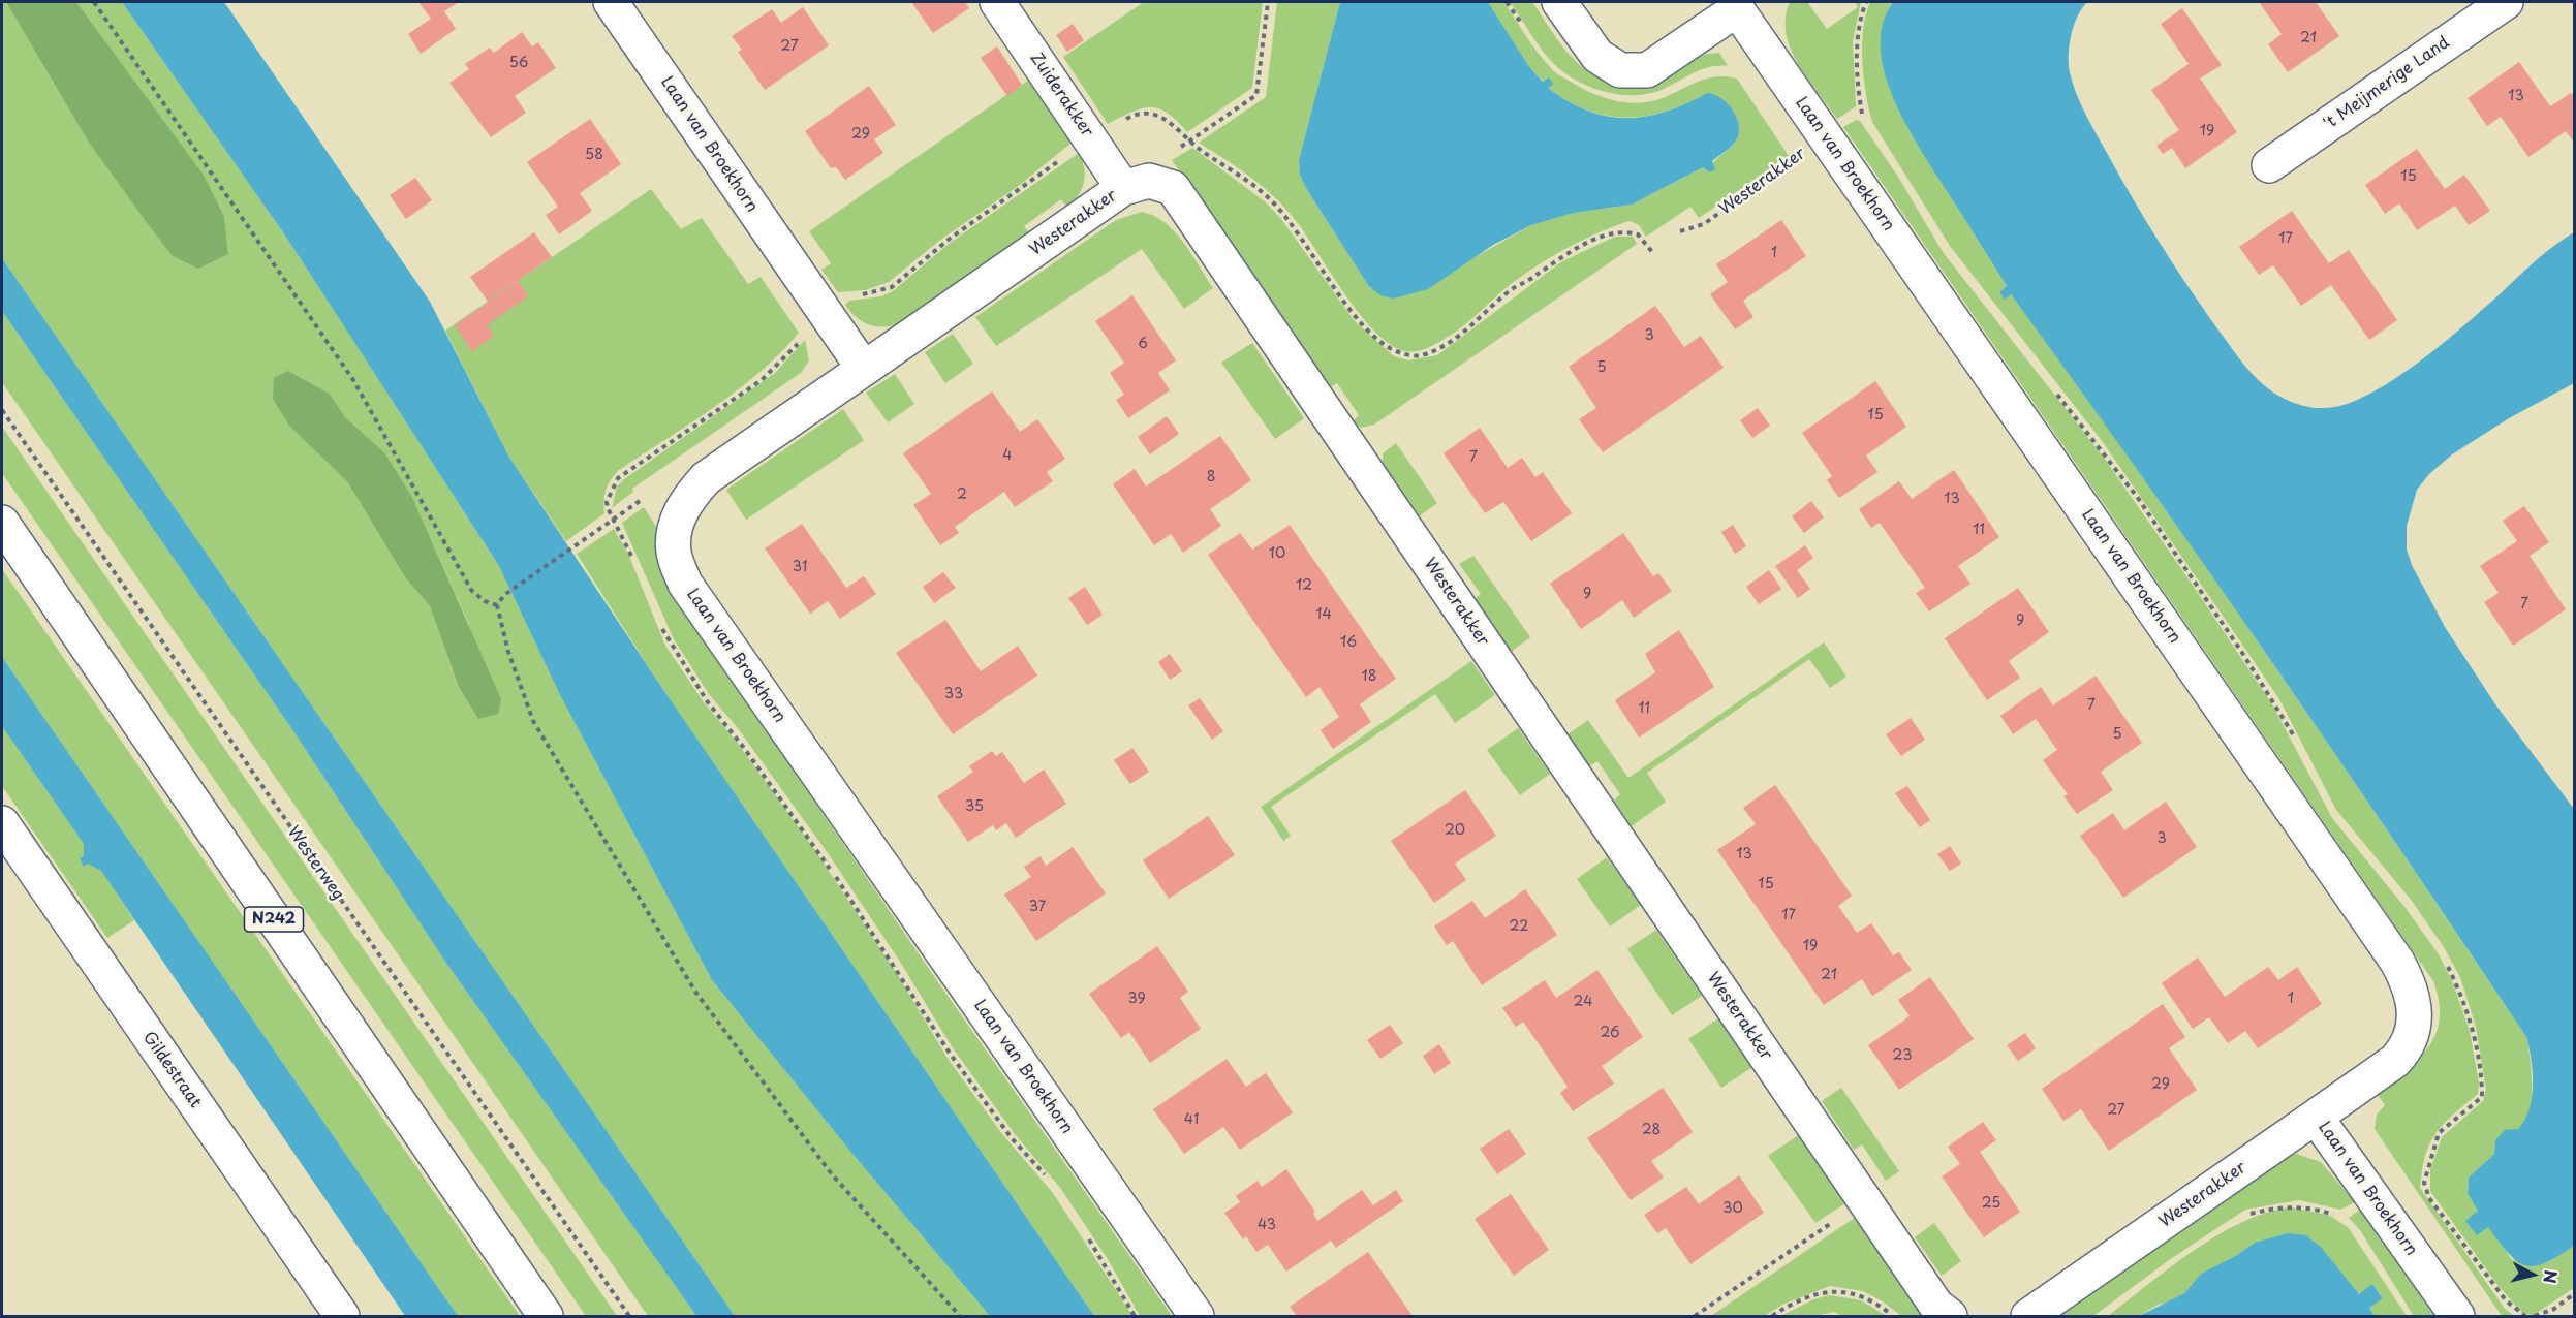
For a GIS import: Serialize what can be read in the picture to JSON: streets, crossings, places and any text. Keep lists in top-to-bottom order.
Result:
{
  "streets": {
    "street": [
      "'t Meijmerige Land",
      "Zuiderakker",
      "Laan van Broekhorn",
      "Westerakker",
      "N242",
      "Gildestraat"
    ],
    "path": ["Westerweg"]
  },
  "crossings": [
    ["Zuiderakker", "Westerakker"],
    ["Laan van Broekhorn", "Westerakker"]
  ],
  "house_numbers": [
    "21",
    "27",
    "56",
    "13",
    "19",
    "29",
    "58",
    "15",
    "17",
    "1",
    "3",
    "6",
    "5",
    "15",
    "4",
    "7",
    "8",
    "2",
    "13",
    "11",
    "10",
    "31",
    "12",
    "9",
    "7",
    "14",
    "9",
    "16",
    "18",
    "33",
    "7",
    "11",
    "5",
    "35",
    "20",
    "3",
    "13",
    "15",
    "37",
    "17",
    "22",
    "19",
    "21",
    "39",
    "1",
    "24",
    "26",
    "23",
    "29",
    "27",
    "41",
    "28",
    "25",
    "30",
    "43"
  ],
  "north": "right"
}
